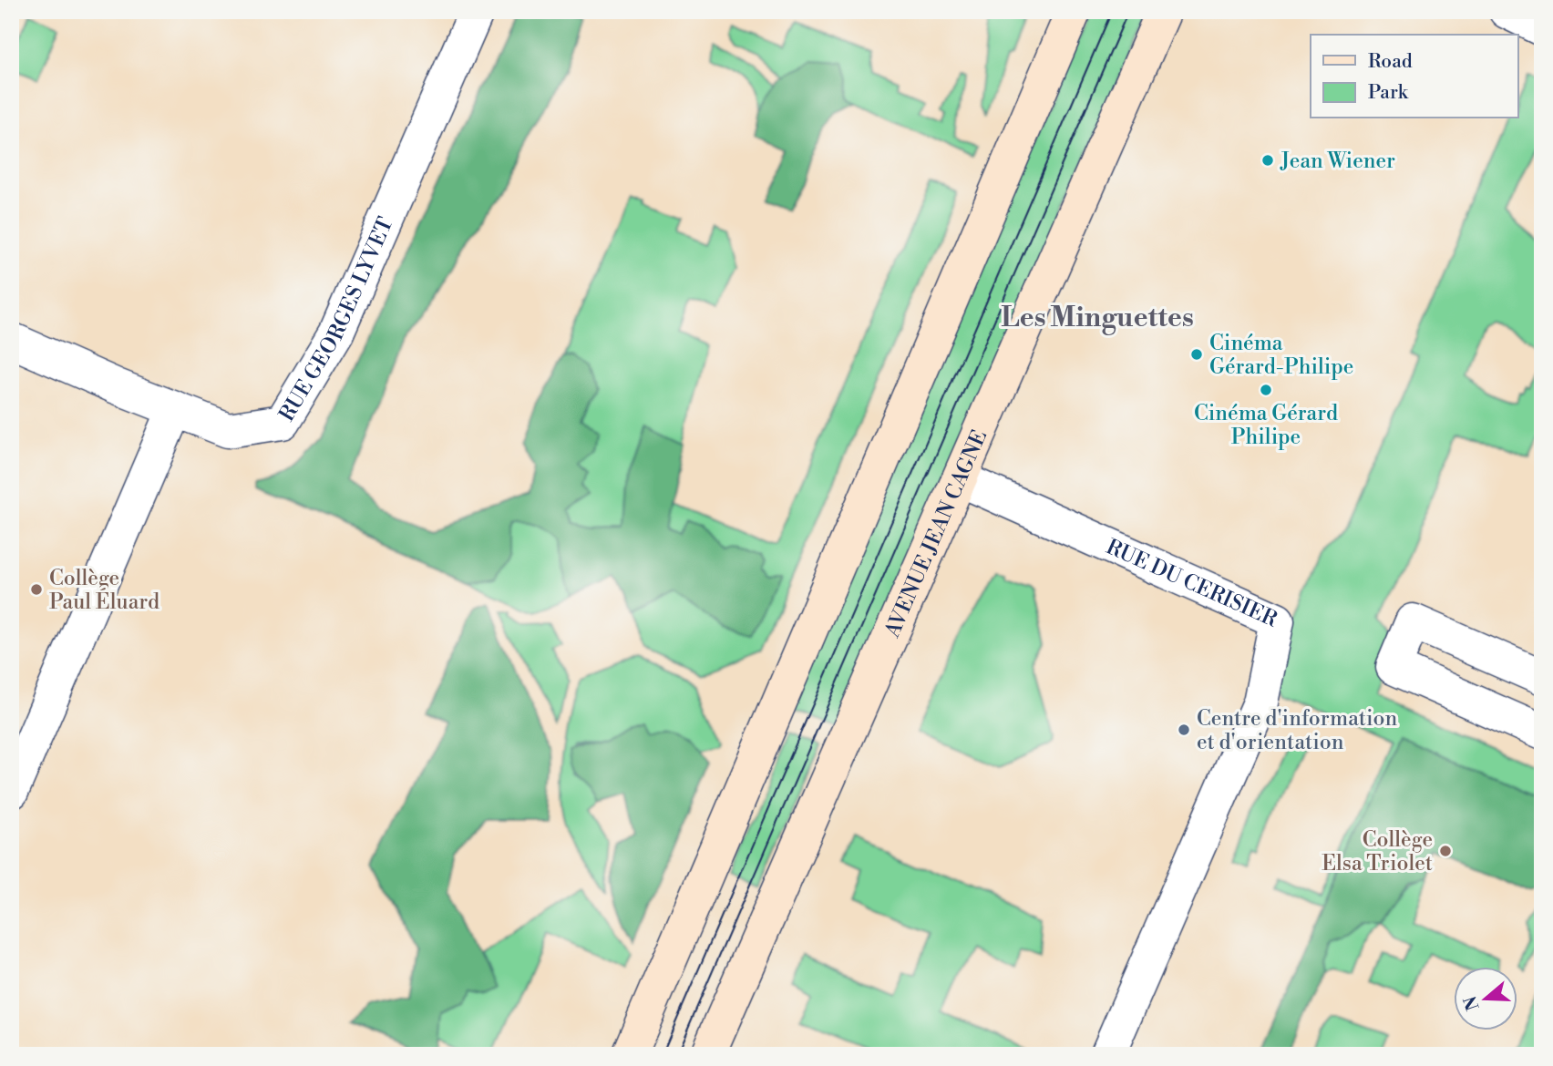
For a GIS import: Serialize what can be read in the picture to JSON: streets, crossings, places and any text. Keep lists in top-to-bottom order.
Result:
{
  "streets": {
    "street": ["RUE GEORGES LYVET", "AVENUE JEAN CAGNE", "RUE DU CERISIER"]
  },
  "crossings": [
    ["AVENUE JEAN CAGNE", "RUE DU CERISIER"]
  ],
  "districts": ["Les Minguettes"],
  "places": [
    "Jean Wiener",
    "Cinéma Gérard-Philipe",
    "Cinéma Gérard Philipe",
    "Collège Paul Éluard",
    "Centre d'information et d'orientation",
    "Collège Elsa Triolet"
  ],
  "legend": ["Road", "Park"],
  "north": "left"
}
